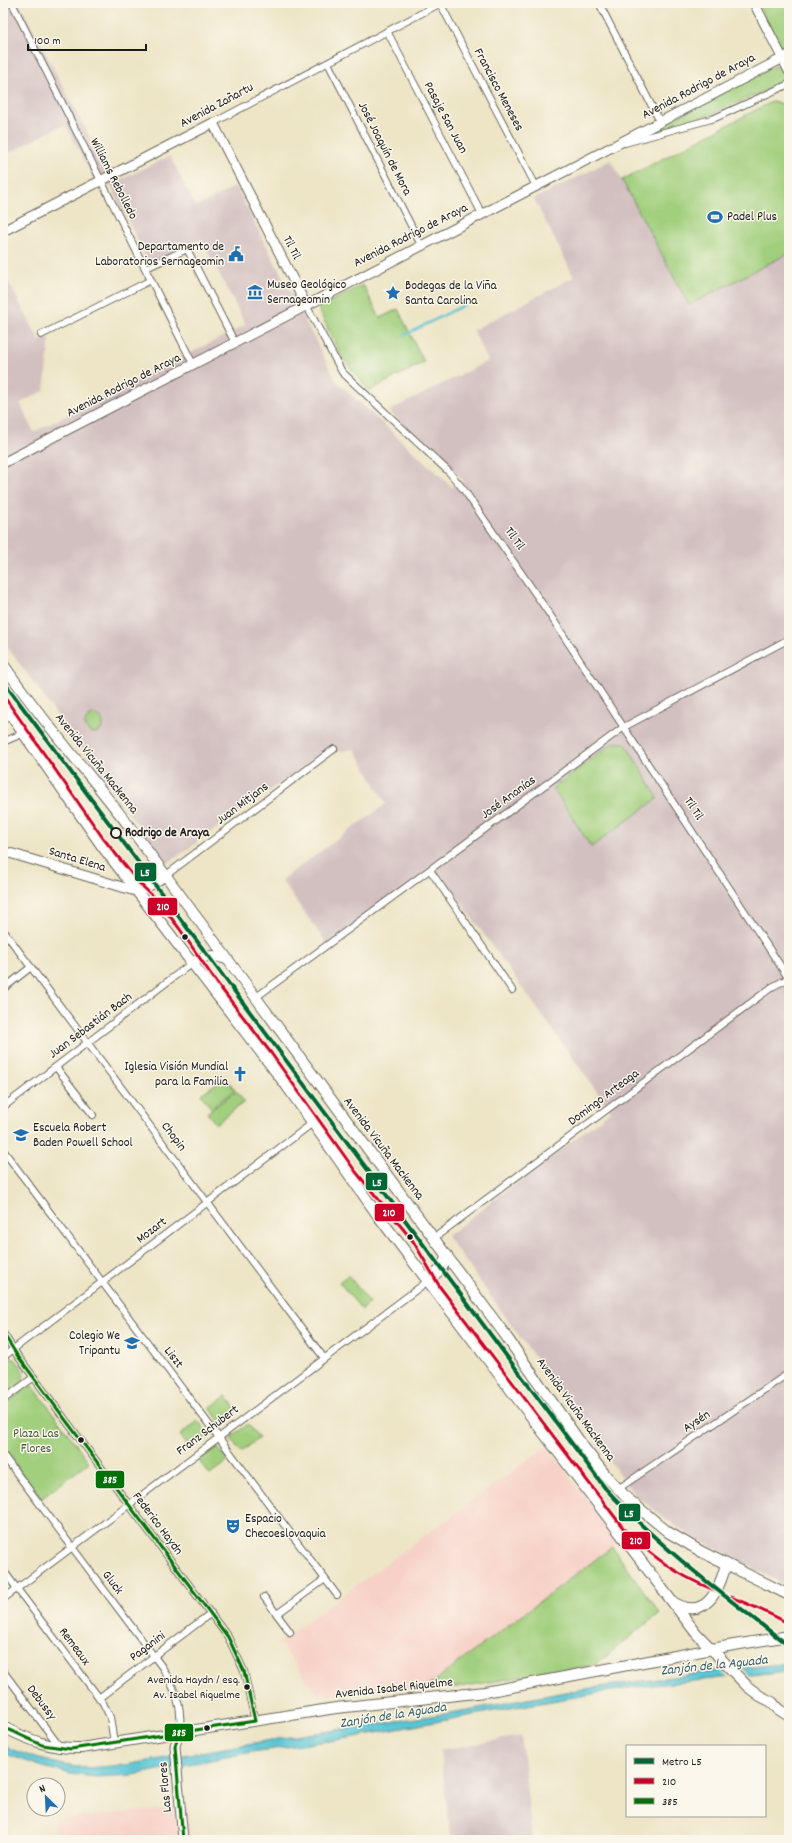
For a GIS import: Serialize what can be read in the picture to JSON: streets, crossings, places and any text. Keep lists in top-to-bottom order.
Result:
{
  "streets": {
    "main road": [
      "Avenida Rodrigo de Araya",
      "Avenida Zañartu",
      "Til Til",
      "Avenida Vicuña Mackenna",
      "Santa Elena",
      "Avenida Isabel Riquelme",
      "Las Flores"
    ],
    "street": [
      "Francisco Meneses",
      "Pasaje San Juan",
      "José Joaquín de Mora",
      "Williams Rebolledo",
      "José Ananías",
      "Juan Mitjans",
      "Juan Sebastián Bach",
      "Domingo Arteaga",
      "Chopin",
      "Mozart",
      "Liszt",
      "Aysén",
      "Franz Schubert",
      "Federico Haydn",
      "Gluck",
      "Remeaux",
      "Paganini",
      "Debussy"
    ]
  },
  "crossings": [
    ["Avenida Rodrigo de Araya", "Francisco Meneses"],
    ["Avenida Rodrigo de Araya", "Pasaje San Juan"],
    ["Avenida Rodrigo de Araya", "José Joaquín de Mora"],
    ["Avenida Rodrigo de Araya", "Williams Rebolledo"],
    ["Avenida Rodrigo de Araya", "Til Til"],
    ["Francisco Meneses", "Avenida Zañartu"],
    ["Avenida Zañartu", "Pasaje San Juan"],
    ["Avenida Zañartu", "José Joaquín de Mora"],
    ["Avenida Zañartu", "Williams Rebolledo"],
    ["Avenida Zañartu", "Til Til"],
    ["Til Til", "José Ananías"],
    ["Til Til", "Domingo Arteaga"],
    ["Avenida Vicuña Mackenna", "José Ananías"],
    ["Avenida Vicuña Mackenna", "Juan Mitjans"],
    ["Avenida Vicuña Mackenna", "Domingo Arteaga"],
    ["Avenida Vicuña Mackenna", "Aysén"],
    ["Juan Sebastián Bach", "Chopin"],
    ["Chopin", "Mozart"],
    ["Chopin", "Franz Schubert"],
    ["Mozart", "Liszt"],
    ["Mozart", "Federico Haydn"],
    ["Liszt", "Franz Schubert"],
    ["Franz Schubert", "Federico Haydn"],
    ["Franz Schubert", "Gluck"],
    ["Franz Schubert", "Remeaux"],
    ["Federico Haydn", "Paganini"],
    ["Federico Haydn", "Avenida Isabel Riquelme"],
    ["Gluck", "Paganini"],
    ["Gluck", "Avenida Isabel Riquelme"],
    ["Gluck", "Las Flores"],
    ["Remeaux", "Paganini"],
    ["Remeaux", "Avenida Isabel Riquelme"],
    ["Avenida Isabel Riquelme", "Debussy"],
    ["Avenida Isabel Riquelme", "Las Flores"]
  ],
  "water": ["Zanjón de la Aguada"],
  "parks": ["Plaza Las Flores"],
  "places": {
    "sports": ["Padel Plus"],
    "public building": ["Departamento de Laboratorios Sernageomin"],
    "museum": ["Museo Geológico Sernageomin"],
    "place": ["Bodegas de la Viña Santa Carolina"],
    "other": ["Rodrigo de Araya", "Avenida Haydn / esq. Av. Isabel Riquelme"],
    "church": ["Iglesia Visión Mundial para la Familia"],
    "school or university": ["Escuela Robert Baden Powell School", "Colegio We Tripantu"],
    "theatre": ["Espacio Checoeslovaquia"]
  },
  "lines": ["metro line L5", "transit line 210", "transit line 385"],
  "legend": ["Metro L5", "210", "385"],
  "scale_bar": "100 m",
  "north": "top left"
}
